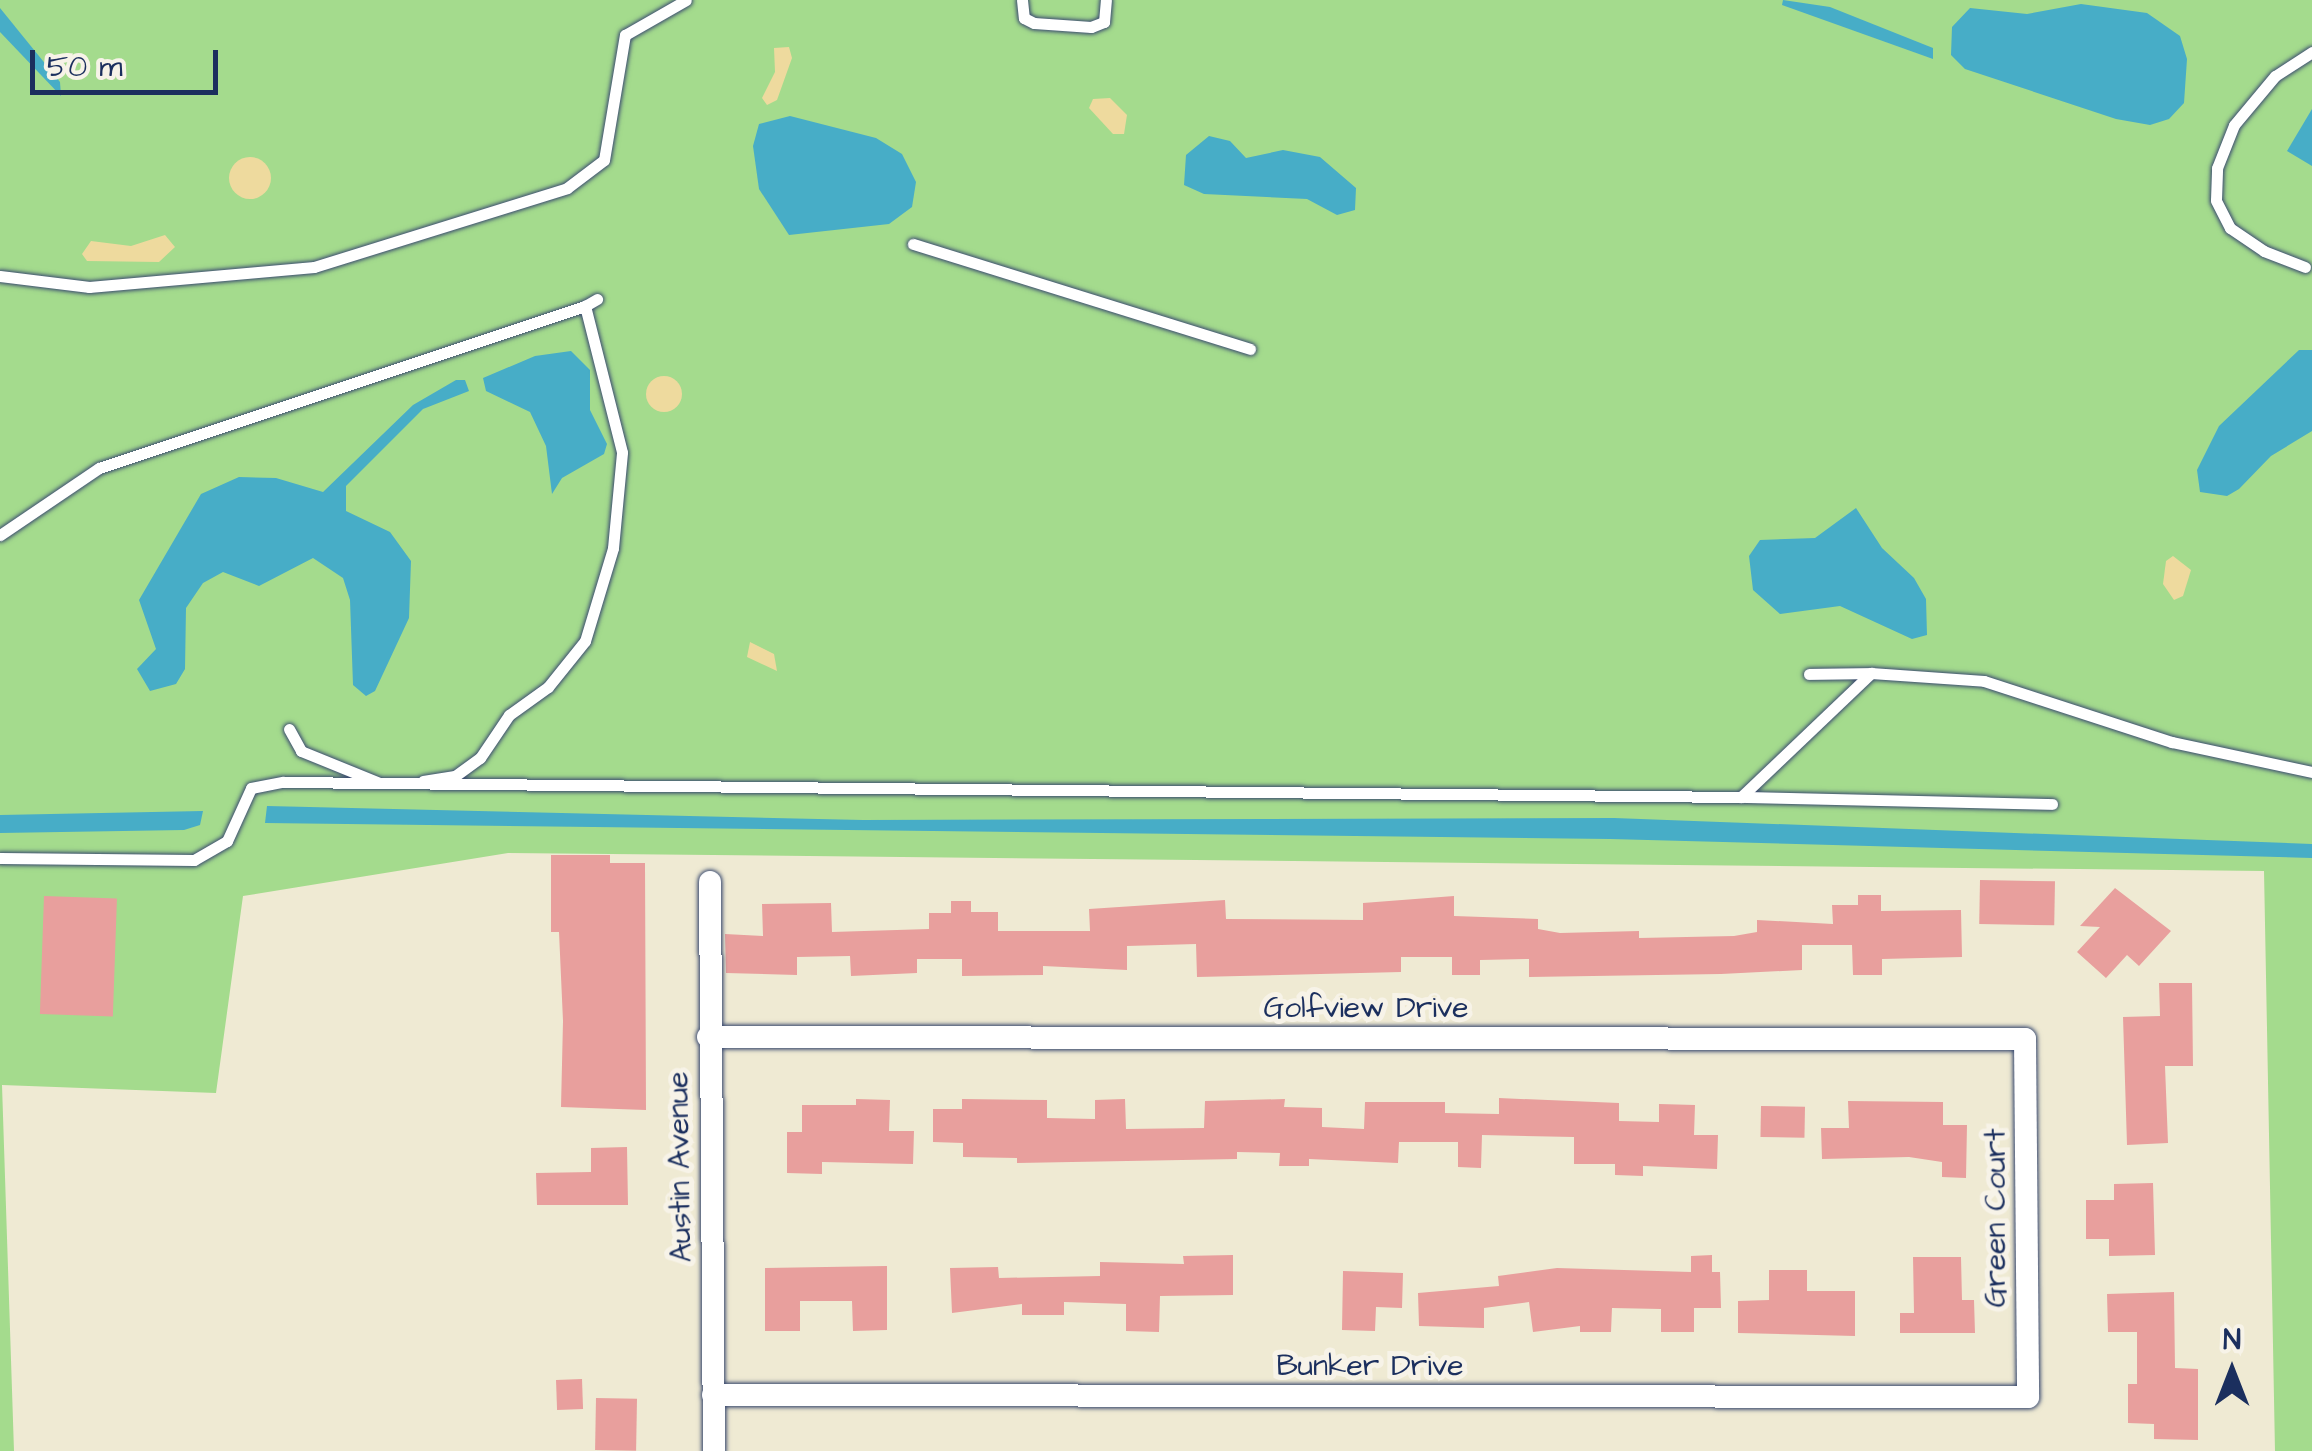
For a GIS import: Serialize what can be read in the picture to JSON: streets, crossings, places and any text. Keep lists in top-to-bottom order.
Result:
{
  "streets": {
    "street": [
      "Golfview Drive",
      "Austin Avenue",
      "Green Court",
      "Bunker Drive"
    ]
  },
  "crossings": [
    ["Golfview Drive", "Austin Avenue"],
    ["Golfview Drive", "Green Court"],
    ["Austin Avenue", "Bunker Drive"],
    ["Green Court", "Bunker Drive"]
  ],
  "scale_bar": "50 m",
  "north": "top"
}
